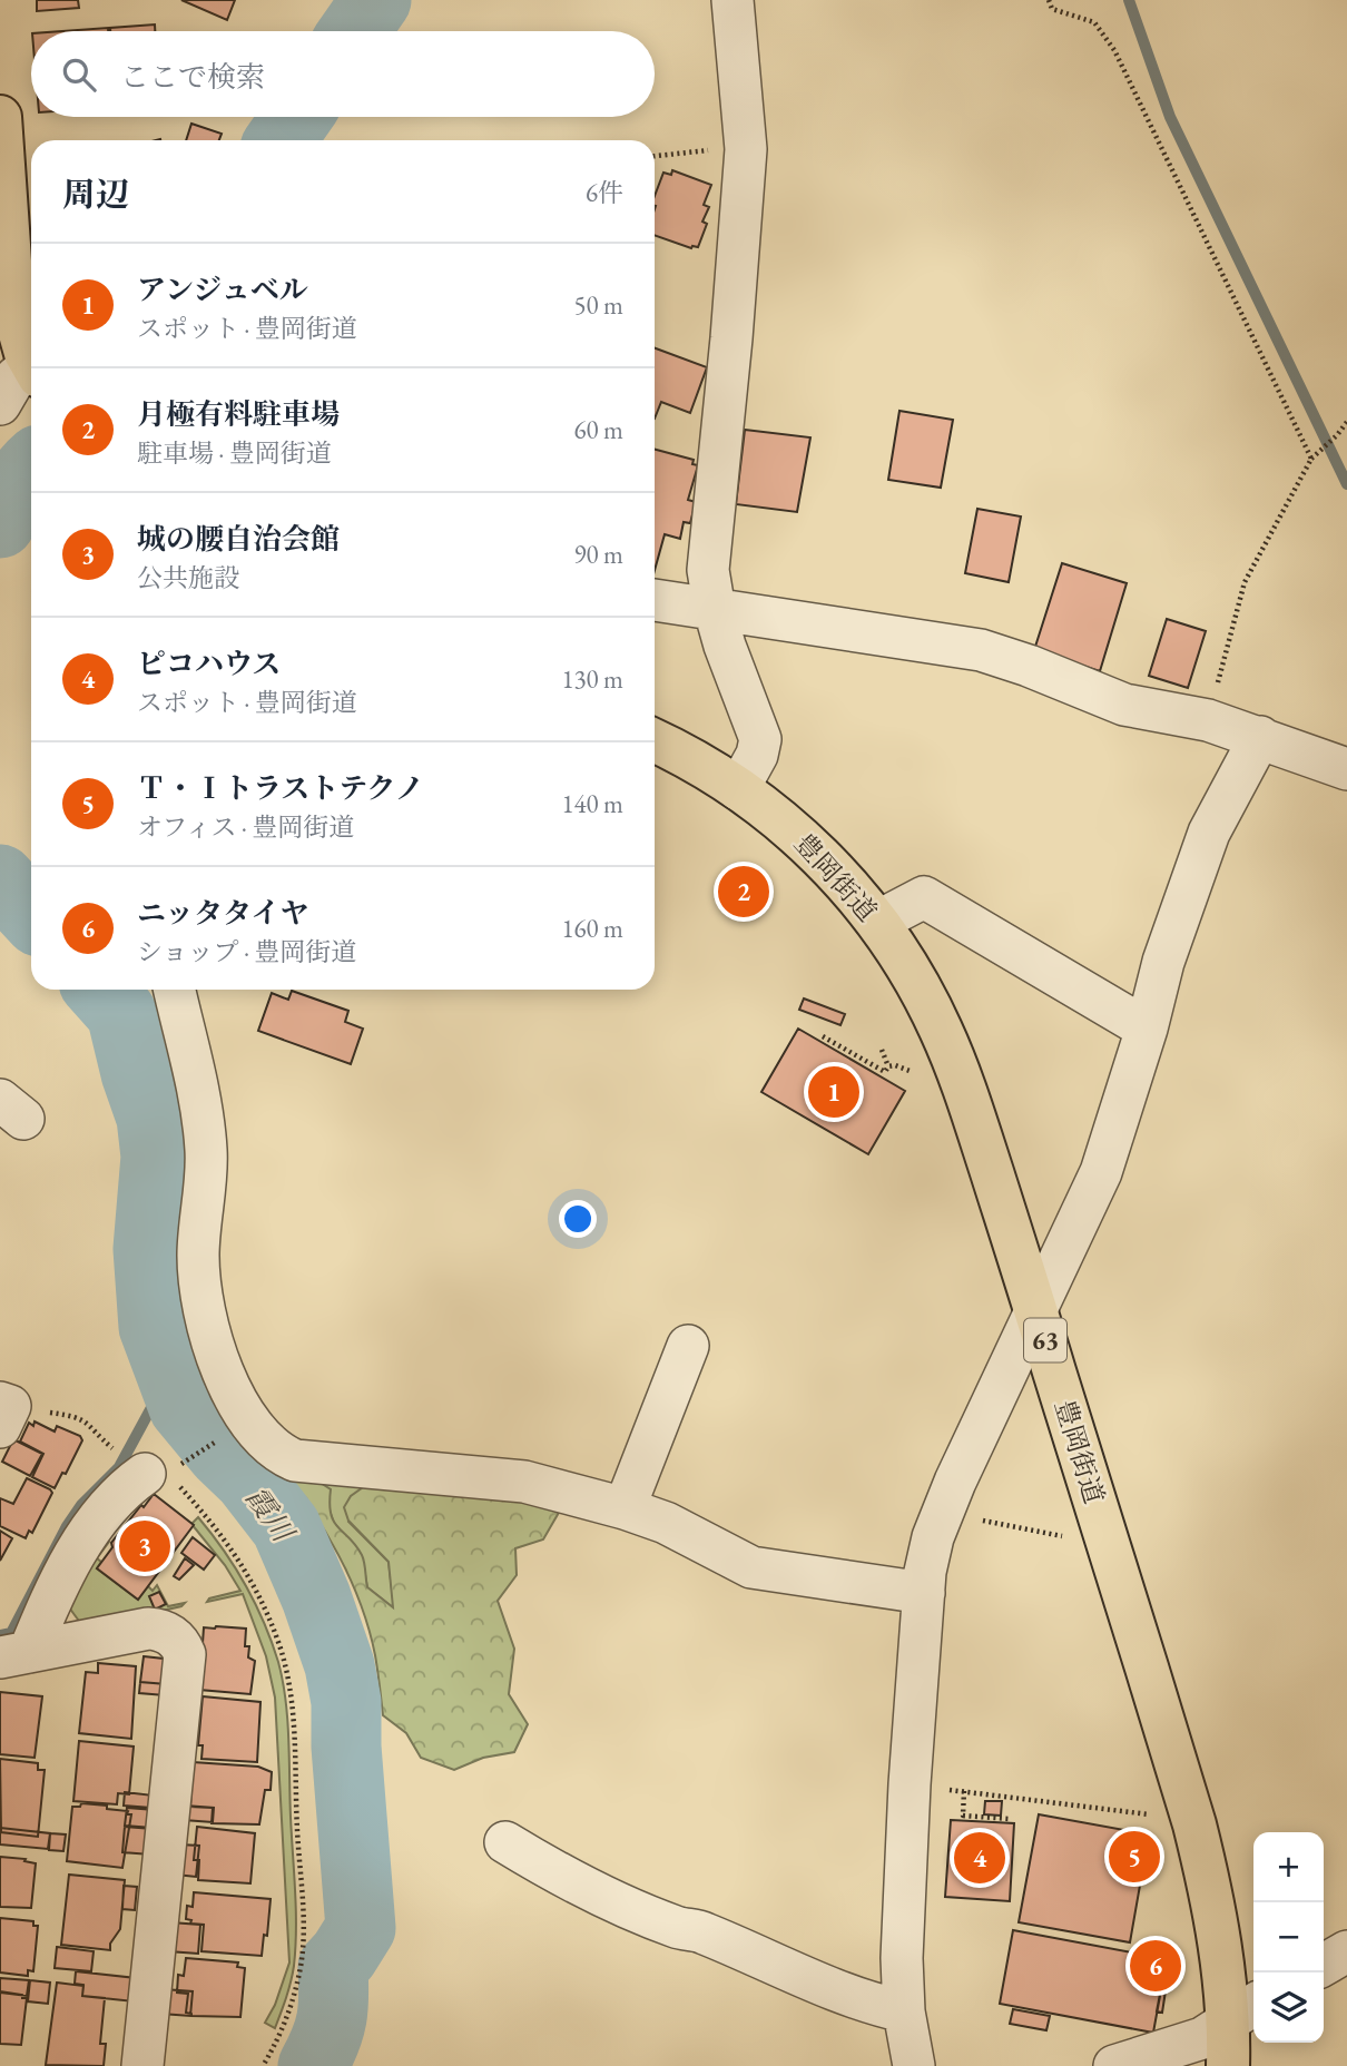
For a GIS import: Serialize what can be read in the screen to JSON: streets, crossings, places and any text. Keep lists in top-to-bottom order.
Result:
{
  "streets": {
    "main road": ["豊岡街道", "63"]
  },
  "water": ["霞川"],
  "page": {
    "search": "ここで検索",
    "heading": ["周辺", "6件"],
    "list": [
      {
        "mark": "1",
        "name": "アンジュベル",
        "note": "スポット · 豊岡街道",
        "value": "50 m"
      },
      {
        "mark": "2",
        "name": "月極有料駐車場",
        "note": "駐車場 · 豊岡街道",
        "value": "60 m"
      },
      {
        "mark": "3",
        "name": "城の腰自治会館",
        "note": "公共施設",
        "value": "90 m"
      },
      {
        "mark": "4",
        "name": "ピコハウス",
        "note": "スポット · 豊岡街道",
        "value": "130 m"
      },
      {
        "mark": "5",
        "name": "Ｔ・Ｉトラストテクノ",
        "note": "オフィス · 豊岡街道",
        "value": "140 m"
      },
      {
        "mark": "6",
        "name": "ニッタタイヤ",
        "note": "ショップ · 豊岡街道",
        "value": "160 m"
      }
    ],
    "pins": [
      "2",
      "1",
      "3",
      "5",
      "4",
      "6"
    ],
    "map_buttons": ["+", "−"]
  }
}
